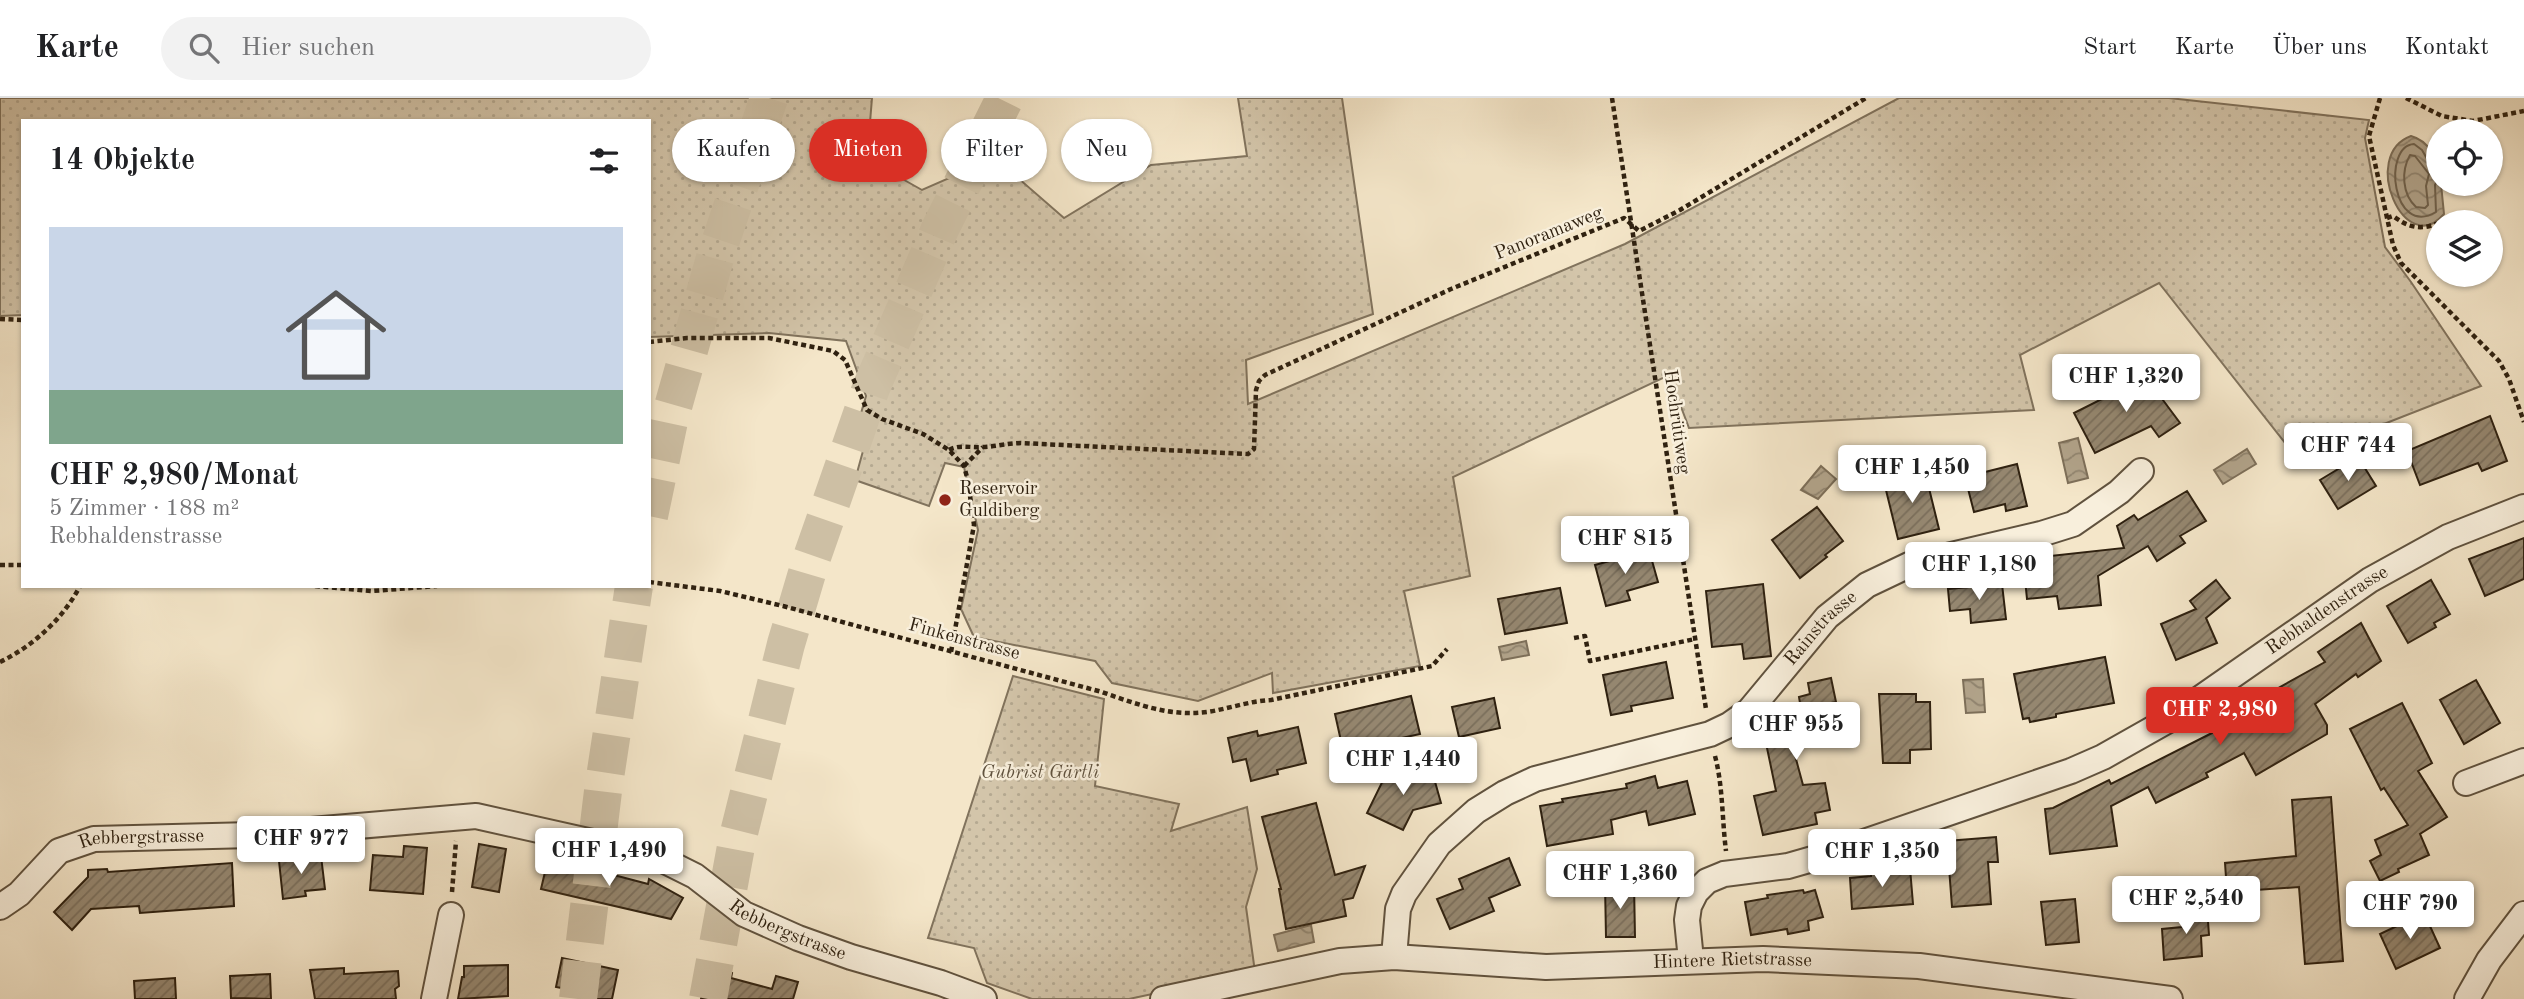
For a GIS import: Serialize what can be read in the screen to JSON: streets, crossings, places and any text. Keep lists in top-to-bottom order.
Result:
{
  "streets": {
    "street": [
      "Rebhaldenstrasse",
      "Rainstrasse",
      "Rebbergstrasse",
      "Hintere Rietstrasse"
    ],
    "path": ["Panoramaweg", "Hochrütiweg", "Finkenstrasse"]
  },
  "crossings": [
    ["Panoramaweg", "Hochrütiweg"],
    ["Hochrütiweg", "Rebhaldenstrasse"],
    ["Hochrütiweg", "Rainstrasse"],
    ["Rebhaldenstrasse", "Hintere Rietstrasse"],
    ["Rainstrasse", "Hintere Rietstrasse"]
  ],
  "parks": ["Gubrist Gärtli"],
  "places": ["Reservoir Guldiberg"],
  "page": {
    "header": "Karte",
    "search": "Hier suchen",
    "nav": [
      "Start",
      "Karte",
      "Über uns",
      "Kontakt"
    ],
    "chip": [
      "Kaufen",
      "Mieten",
      "Filter",
      "Neu"
    ],
    "heading": "14 Objekte",
    "list": [
      {
        "name": "CHF 2,980/Monat",
        "note": "5 Zimmer · 188 m² · Rebhaldenstrasse"
      }
    ],
    "price": [
      "CHF 1,320",
      "CHF 744",
      "CHF 1,450",
      "CHF 815",
      "CHF 1,180",
      "CHF 2,980",
      "CHF 955",
      "CHF 1,440",
      "CHF 977",
      "CHF 1,490",
      "CHF 1,350",
      "CHF 1,360",
      "CHF 2,540",
      "CHF 790"
    ]
  }
}
